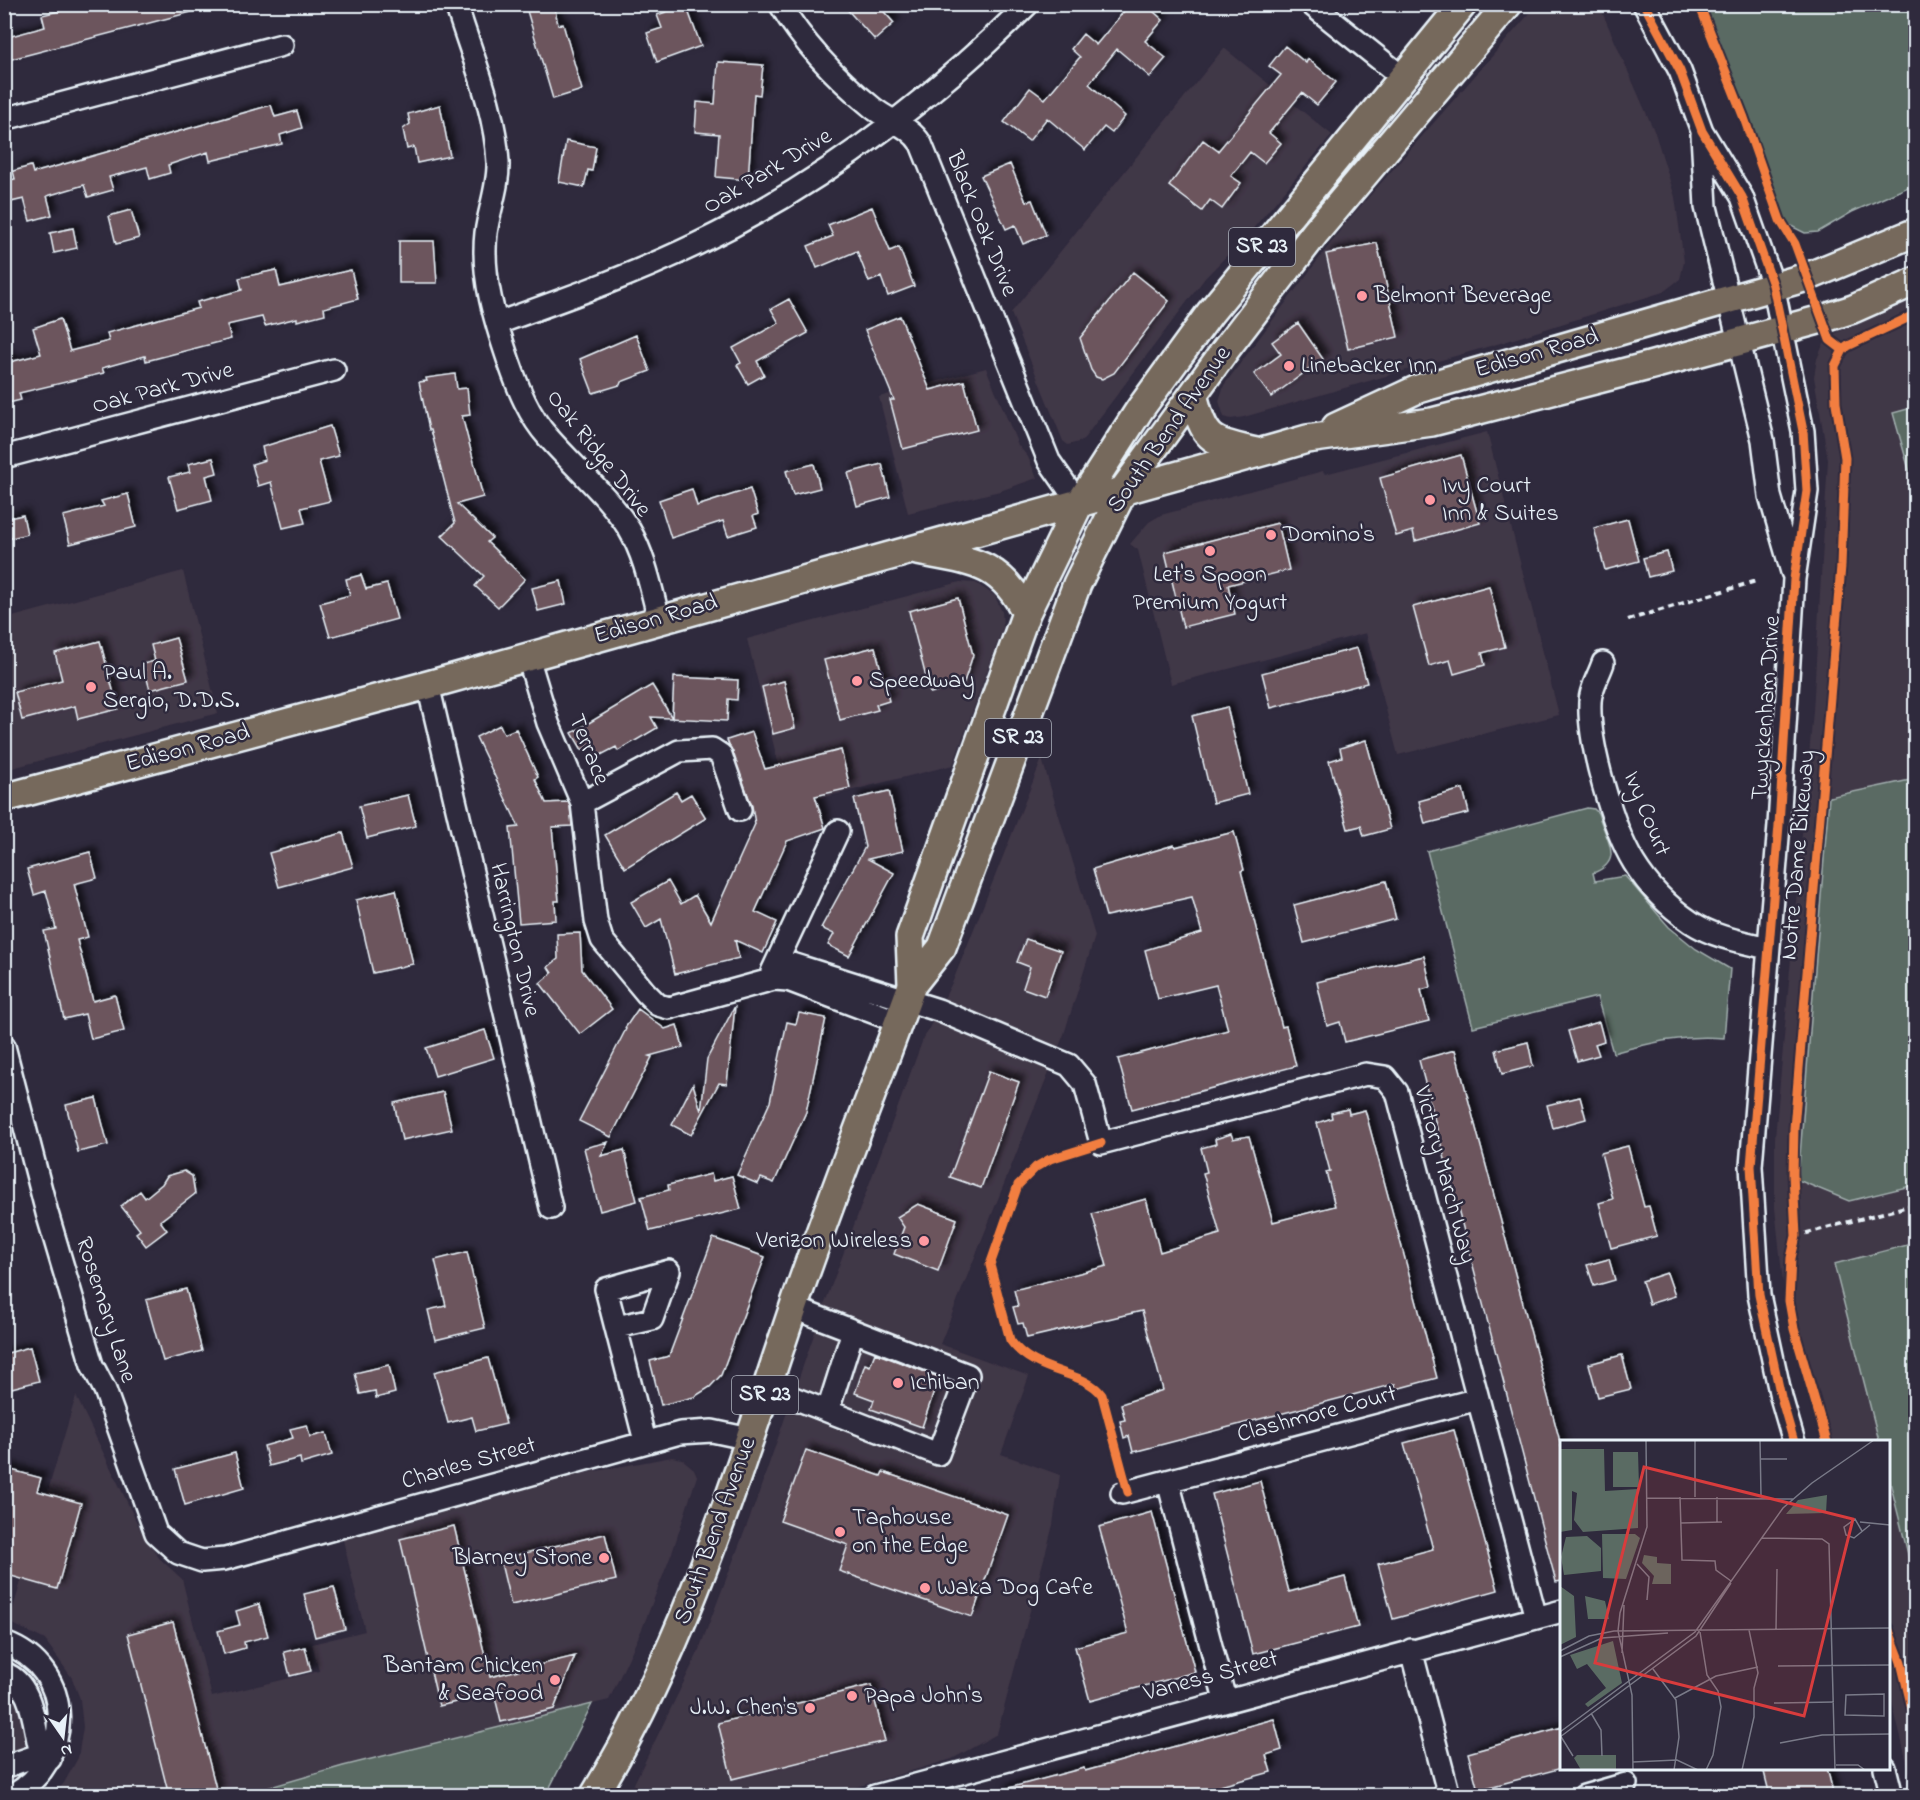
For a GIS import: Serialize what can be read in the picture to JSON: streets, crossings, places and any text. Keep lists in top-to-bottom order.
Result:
{
  "streets": {
    "main road": ["SR 23", "Edison Road", "South Bend Avenue"],
    "street": [
      "Oak Park Drive",
      "Black Oak Drive",
      "Oak Ridge Drive",
      "Twyckenham Drive",
      "Terrace",
      "Ivy Court",
      "Harrington Drive",
      "Victory March Way",
      "Rosemary Lane",
      "Clashmore Court",
      "Charles Street",
      "Vaness Street"
    ],
    "cycle path": ["Notre Dame Bikeway"]
  },
  "crossings": [
    ["Oak Park Drive", "Black Oak Drive"],
    ["Oak Park Drive", "Oak Ridge Drive"],
    ["Black Oak Drive", "Edison Road"],
    ["Black Oak Drive", "South Bend Avenue"],
    ["Edison Road", "South Bend Avenue"],
    ["Edison Road", "Oak Ridge Drive"],
    ["Edison Road", "Twyckenham Drive"],
    ["Edison Road", "Terrace"],
    ["Edison Road", "Harrington Drive"],
    ["South Bend Avenue", "Victory March Way"],
    ["South Bend Avenue", "Charles Street"],
    ["Twyckenham Drive", "Ivy Court"],
    ["Victory March Way", "Clashmore Court"],
    ["Victory March Way", "Vaness Street"],
    ["Rosemary Lane", "Charles Street"]
  ],
  "places": [
    "Belmont Beverage",
    "Linebacker Inn",
    "Ivy Court Inn & Suites",
    "Domino's",
    "Let's Spoon Premium Yogurt",
    "Speedway",
    "Paul A. Sergio, D.D.S.",
    "Verizon Wireless",
    "Ichiban",
    "Taphouse on the Edge",
    "Blarney Stone",
    "Waka Dog Cafe",
    "Bantam Chicken & Seafood",
    "Papa John's",
    "J.W. Chen's"
  ],
  "north": "bottom"
}
